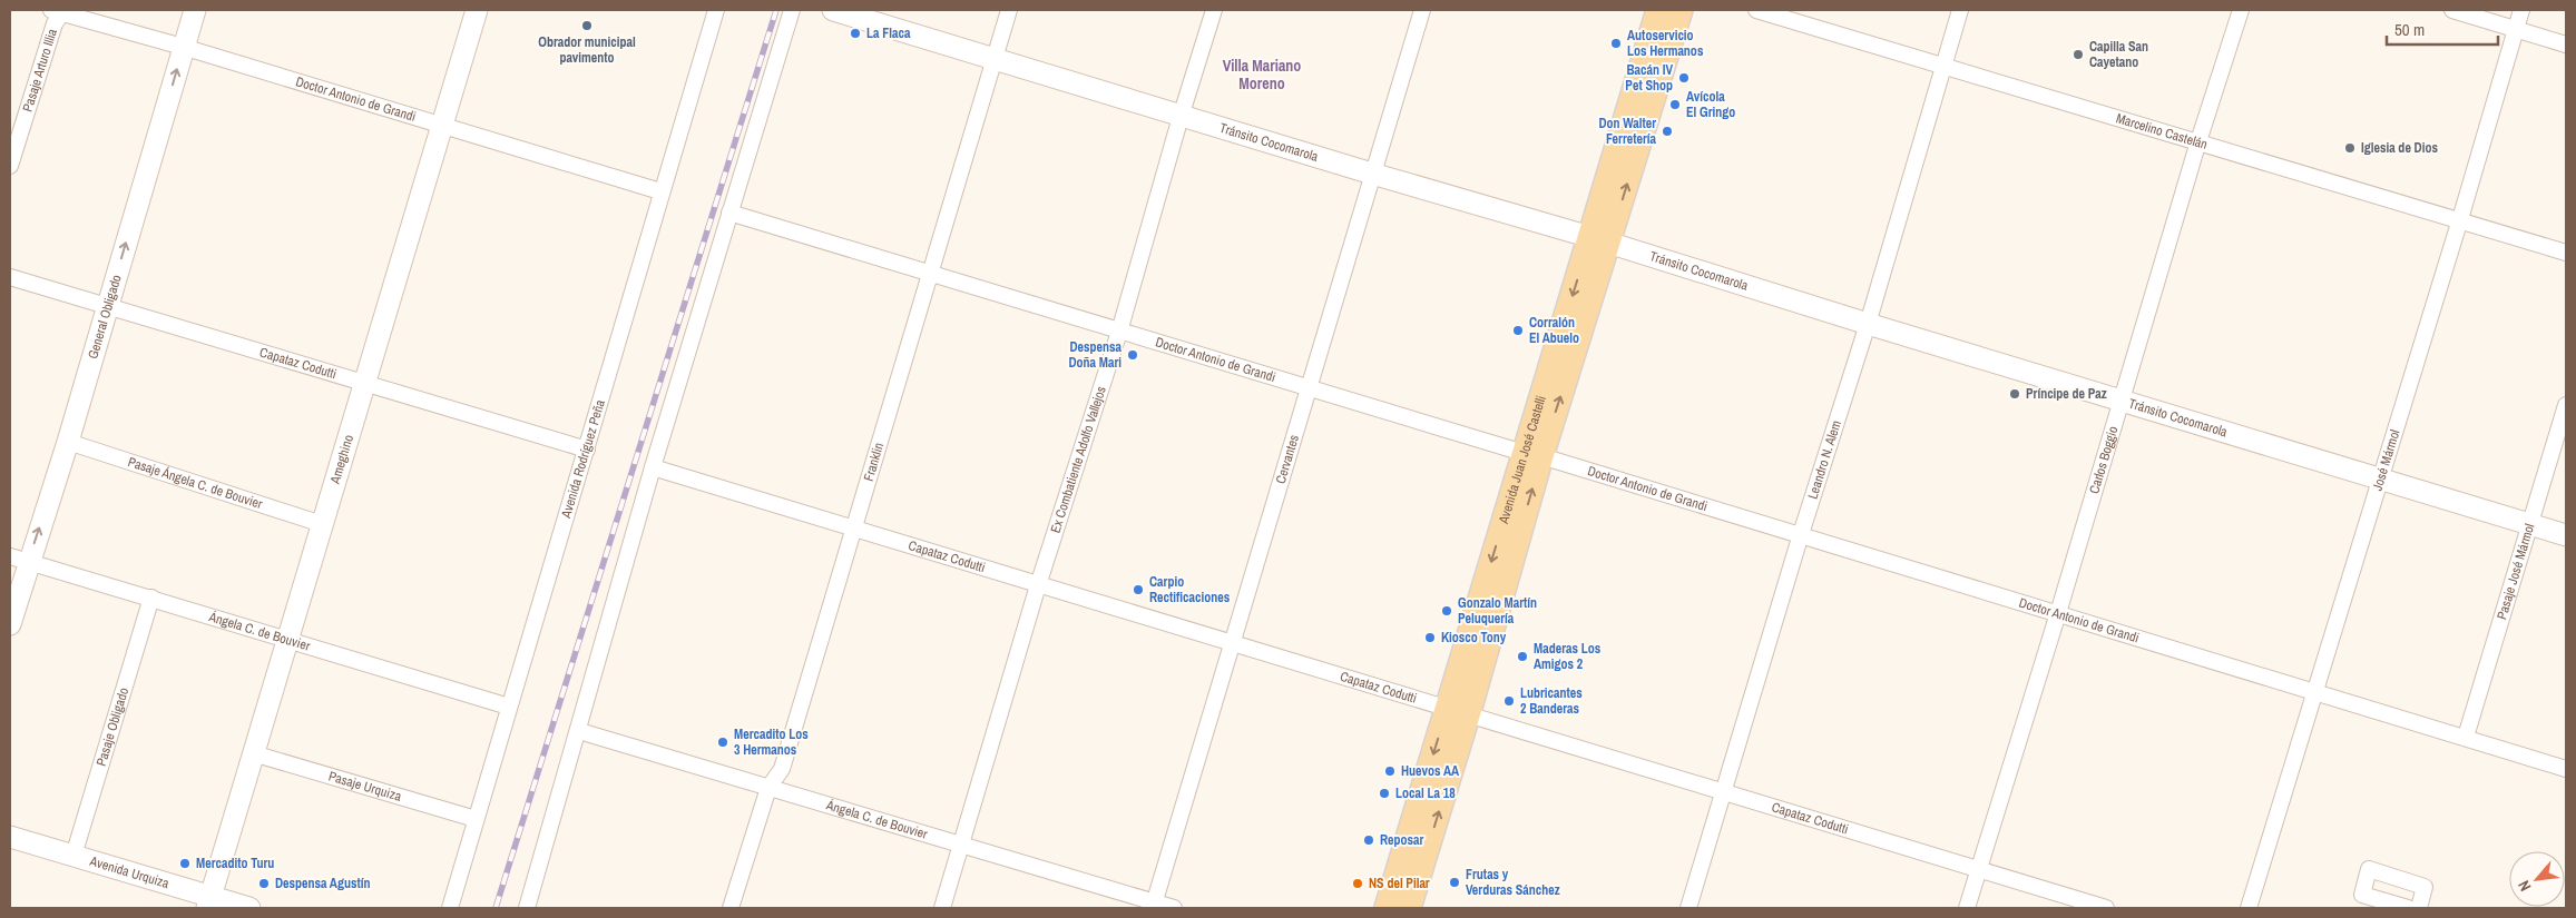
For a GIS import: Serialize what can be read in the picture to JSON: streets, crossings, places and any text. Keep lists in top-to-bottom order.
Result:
{
  "streets": {
    "main road": ["Avenida Juan José Castelli"],
    "street": [
      "Pasaje Arturo Illia",
      "Doctor Antonio de Grandi",
      "Marcelino Castelán",
      "Tránsito Cocomarola",
      "General Obligado",
      "Capataz Codutti",
      "Ameghino",
      "Avenida Rodríguez Peña",
      "Ex Combatiente Adolfo Vallejos",
      "Cervantes",
      "Leandro N. Alem",
      "Carlos Boggio",
      "José Mármol",
      "Franklin",
      "Pasaje Ángela C. de Bouvier",
      "Pasaje José Mármol",
      "Ángela C. de Bouvier",
      "Pasaje Obligado",
      "Pasaje Urquiza",
      "Avenida Urquiza"
    ]
  },
  "crossings": [
    ["Pasaje Arturo Illia", "Doctor Antonio de Grandi"],
    ["Doctor Antonio de Grandi", "General Obligado"],
    ["Doctor Antonio de Grandi", "Ameghino"],
    ["Doctor Antonio de Grandi", "Avenida Juan José Castelli"],
    ["Doctor Antonio de Grandi", "Avenida Rodríguez Peña"],
    ["Doctor Antonio de Grandi", "Ex Combatiente Adolfo Vallejos"],
    ["Doctor Antonio de Grandi", "Cervantes"],
    ["Doctor Antonio de Grandi", "Leandro N. Alem"],
    ["Doctor Antonio de Grandi", "Carlos Boggio"],
    ["Doctor Antonio de Grandi", "José Mármol"],
    ["Doctor Antonio de Grandi", "Franklin"],
    ["Doctor Antonio de Grandi", "Pasaje José Mármol"],
    ["Marcelino Castelán", "Leandro N. Alem"],
    ["Marcelino Castelán", "Carlos Boggio"],
    ["Marcelino Castelán", "José Mármol"],
    ["Tránsito Cocomarola", "Avenida Juan José Castelli"],
    ["Tránsito Cocomarola", "Ex Combatiente Adolfo Vallejos"],
    ["Tránsito Cocomarola", "Cervantes"],
    ["Tránsito Cocomarola", "Leandro N. Alem"],
    ["Tránsito Cocomarola", "Carlos Boggio"],
    ["Tránsito Cocomarola", "José Mármol"],
    ["Tránsito Cocomarola", "Franklin"],
    ["Tránsito Cocomarola", "Pasaje José Mármol"],
    ["General Obligado", "Capataz Codutti"],
    ["General Obligado", "Pasaje Ángela C. de Bouvier"],
    ["General Obligado", "Ángela C. de Bouvier"],
    ["Capataz Codutti", "Ameghino"],
    ["Capataz Codutti", "Avenida Juan José Castelli"],
    ["Capataz Codutti", "Avenida Rodríguez Peña"],
    ["Capataz Codutti", "Ex Combatiente Adolfo Vallejos"],
    ["Capataz Codutti", "Cervantes"],
    ["Capataz Codutti", "Leandro N. Alem"],
    ["Capataz Codutti", "Carlos Boggio"],
    ["Capataz Codutti", "Franklin"],
    ["Ameghino", "Pasaje Ángela C. de Bouvier"],
    ["Ameghino", "Ángela C. de Bouvier"],
    ["Ameghino", "Pasaje Urquiza"],
    ["Ameghino", "Avenida Urquiza"],
    ["Avenida Rodríguez Peña", "Ángela C. de Bouvier"],
    ["Avenida Rodríguez Peña", "Pasaje Urquiza"],
    ["Ex Combatiente Adolfo Vallejos", "Ángela C. de Bouvier"],
    ["Cervantes", "Ángela C. de Bouvier"],
    ["Franklin", "Ángela C. de Bouvier"],
    ["Ángela C. de Bouvier", "Pasaje Obligado"],
    ["Pasaje Obligado", "Avenida Urquiza"]
  ],
  "one_way": ["General Obligado"],
  "districts": ["Villa Mariano Moreno"],
  "places": [
    "Obrador municipal pavimento",
    "La Flaca",
    "Autoservicio Los Hermanos",
    "Capilla San Cayetano",
    "Bacán IV Pet Shop",
    "Avícola El Gringo",
    "Don Walter Ferretería",
    "Iglesia de Dios",
    "Corralón El Abuelo",
    "Despensa Doña Mari",
    "Príncipe de Paz",
    "Carpio Rectificaciones",
    "Gonzalo Martín Peluquería",
    "Kiosco Tony",
    "Maderas Los Amigos 2",
    "Lubricantes 2 Banderas",
    "Mercadito Los 3 Hermanos",
    "Huevos AA",
    "Local La 18",
    "Reposar",
    "Mercadito Turu",
    "Frutas y Verduras Sánchez",
    "Despensa Agustín",
    "NS del Pilar"
  ],
  "scale_bar": "50 m",
  "north": "bottom left"
}
